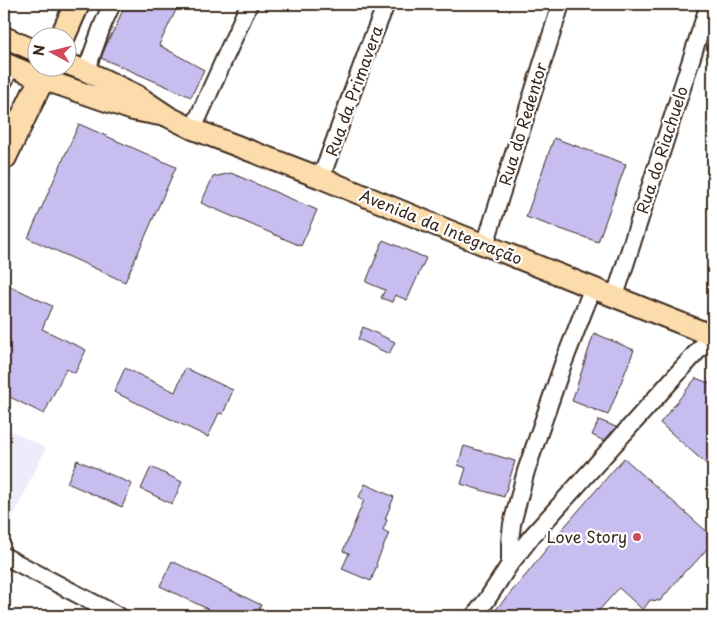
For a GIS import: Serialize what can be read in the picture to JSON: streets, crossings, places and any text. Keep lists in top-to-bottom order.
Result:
{
  "streets": {
    "main road": ["Avenida da Integração"],
    "street": ["Rua da Primavera", "Rua do Redentor", "Rua do Riachuelo"]
  },
  "crossings": [
    ["Rua da Primavera", "Avenida da Integração"],
    ["Rua do Redentor", "Avenida da Integração"],
    ["Rua do Riachuelo", "Avenida da Integração"]
  ],
  "places": ["Love Story"],
  "north": "left"
}
